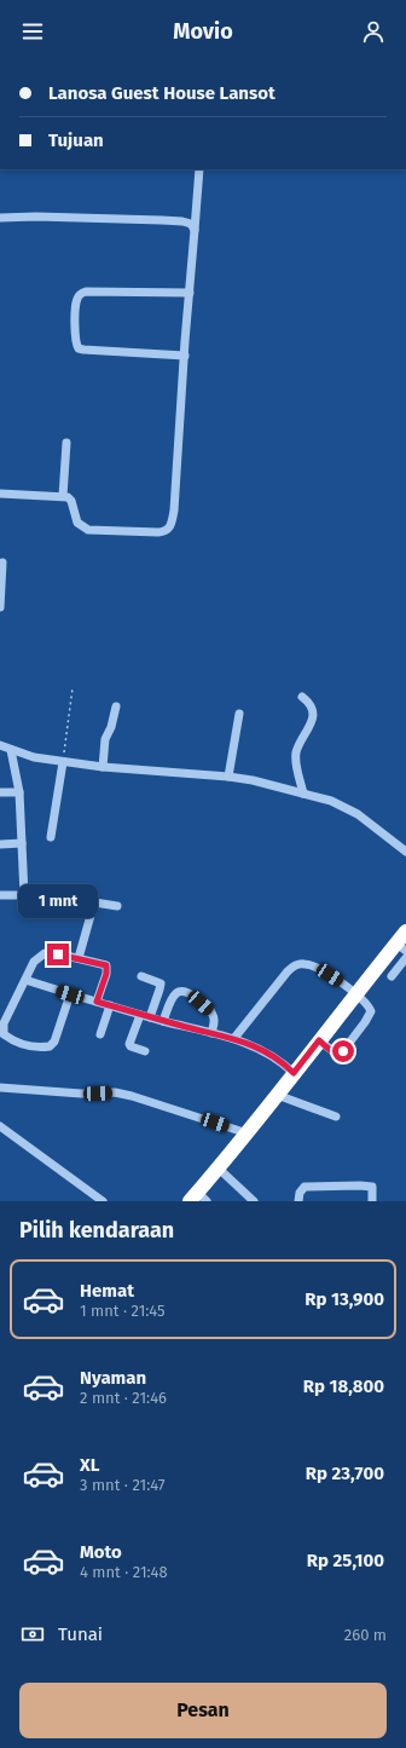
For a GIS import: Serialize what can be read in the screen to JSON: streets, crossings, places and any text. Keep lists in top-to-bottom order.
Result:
{
  "page": {
    "header": "Movio",
    "banner": ["Lanosa Guest House Lansot", "Tujuan"],
    "bubble": "1 mnt",
    "heading": "Pilih kendaraan",
    "list": [
      {
        "name": "Hemat",
        "note": "1 mnt · 21:45",
        "value": "Rp 13,900"
      },
      {
        "name": "Nyaman",
        "note": "2 mnt · 21:46",
        "value": "Rp 18,800"
      },
      {
        "name": "XL",
        "note": "3 mnt · 21:47",
        "value": "Rp 23,700"
      },
      {
        "name": "Moto",
        "note": "4 mnt · 21:48",
        "value": "Rp 25,100"
      }
    ],
    "pay": ["Tunai", "260 m"],
    "buttons": "Pesan"
  }
}
